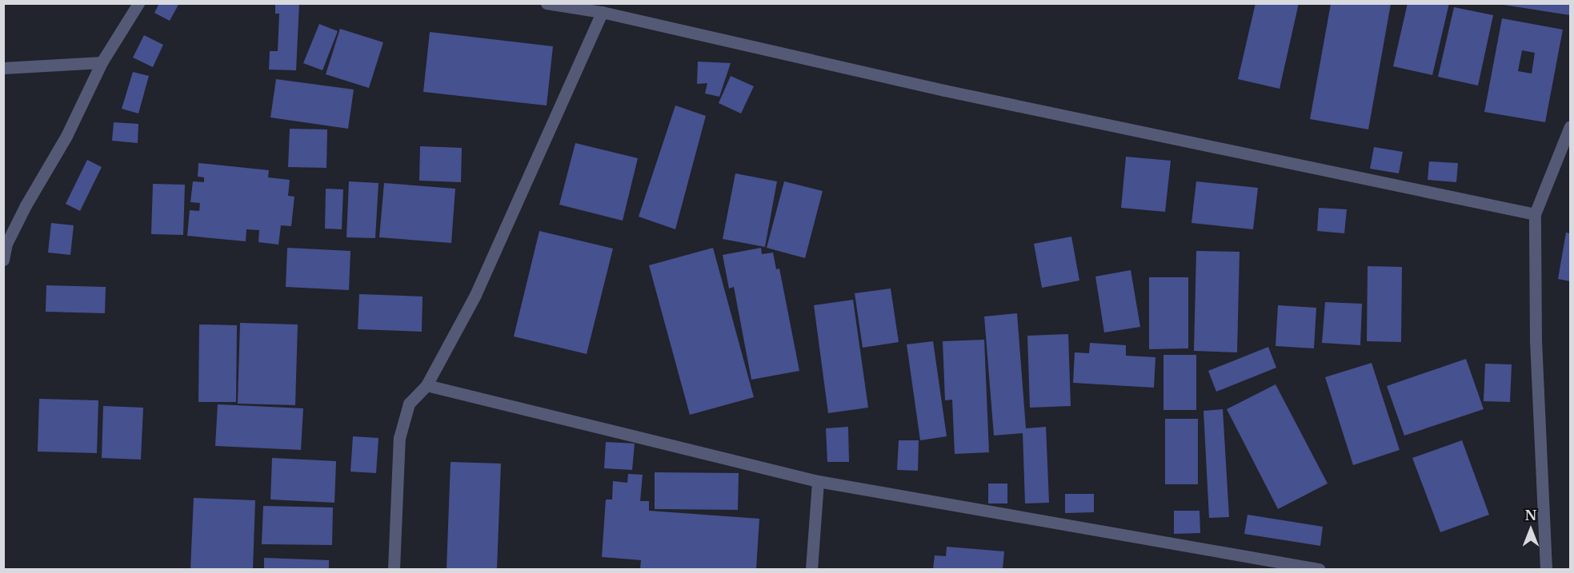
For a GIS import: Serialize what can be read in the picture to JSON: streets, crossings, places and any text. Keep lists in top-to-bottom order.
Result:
{
  "north": "top"
}
